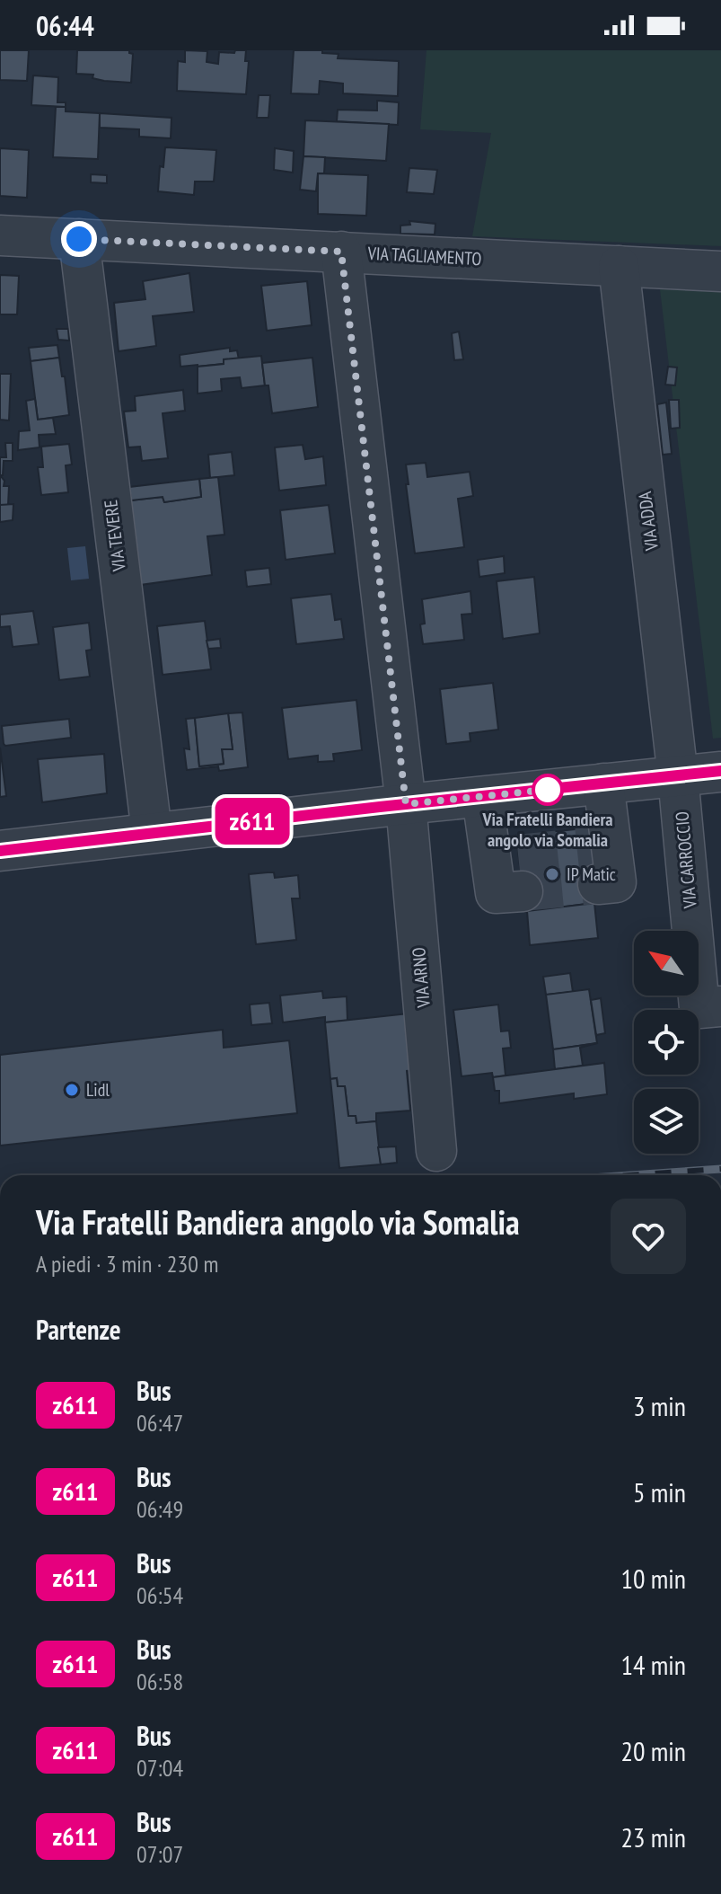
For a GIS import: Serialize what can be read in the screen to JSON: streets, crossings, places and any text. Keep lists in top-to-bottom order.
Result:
{
  "streets": {
    "street": [
      "VIA TAGLIAMENTO",
      "VIA ADDA",
      "VIA TEVERE",
      "VIA CARROCCIO",
      "VIA ARNO"
    ]
  },
  "crossings": [
    ["VIA TAGLIAMENTO", "VIA ADDA"],
    ["VIA TAGLIAMENTO", "VIA TEVERE"],
    ["VIA TAGLIAMENTO", "VIA ARNO"],
    ["VIA ADDA", "VIA CARROCCIO"]
  ],
  "places": ["Via Fratelli Bandiera angolo via Somalia", "IP Matic", "Lidl"],
  "lines": ["bus line z611"],
  "north": "top left",
  "page": {
    "status": "06:44",
    "on_map": "z611",
    "heading": [
      ["Via Fratelli Bandiera angolo via Somalia", "A piedi · 3 min · 230 m"],
      "Partenze"
    ],
    "list": [
      {
        "mark": "z611",
        "name": "Bus",
        "note": "06:47",
        "value": "3 min"
      },
      {
        "mark": "z611",
        "name": "Bus",
        "note": "06:49",
        "value": "5 min"
      },
      {
        "mark": "z611",
        "name": "Bus",
        "note": "06:54",
        "value": "10 min"
      },
      {
        "mark": "z611",
        "name": "Bus",
        "note": "06:58",
        "value": "14 min"
      },
      {
        "mark": "z611",
        "name": "Bus",
        "note": "07:04",
        "value": "20 min"
      },
      {
        "mark": "z611",
        "name": "Bus",
        "note": "07:07",
        "value": "23 min"
      }
    ]
  }
}
